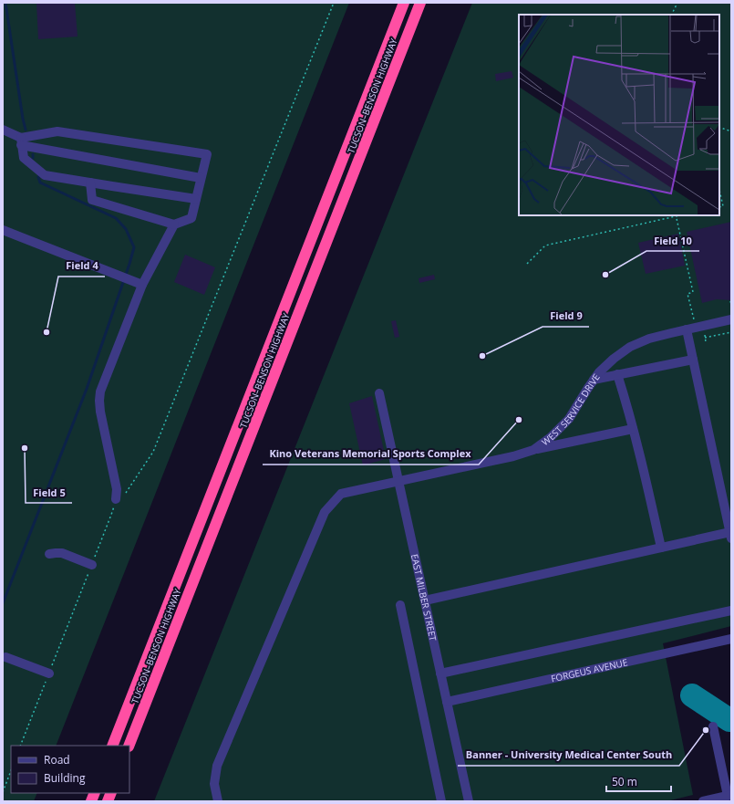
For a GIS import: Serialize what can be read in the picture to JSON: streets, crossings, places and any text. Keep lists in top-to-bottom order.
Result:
{
  "streets": {
    "highway": ["TUCSON–BENSON HIGHWAY"],
    "street": ["WEST SERVICE DRIVE", "EAST MILBER STREET", "FORGEUS AVENUE"]
  },
  "crossings": [
    ["WEST SERVICE DRIVE", "EAST MILBER STREET"],
    ["EAST MILBER STREET", "FORGEUS AVENUE"]
  ],
  "places": [
    "Field 10",
    "Field 4",
    "Field 9",
    "Kino Veterans Memorial Sports Complex",
    "Field 5",
    "Banner - University Medical Center South"
  ],
  "legend": ["Road", "Building"],
  "scale_bar": "50 m"
}
